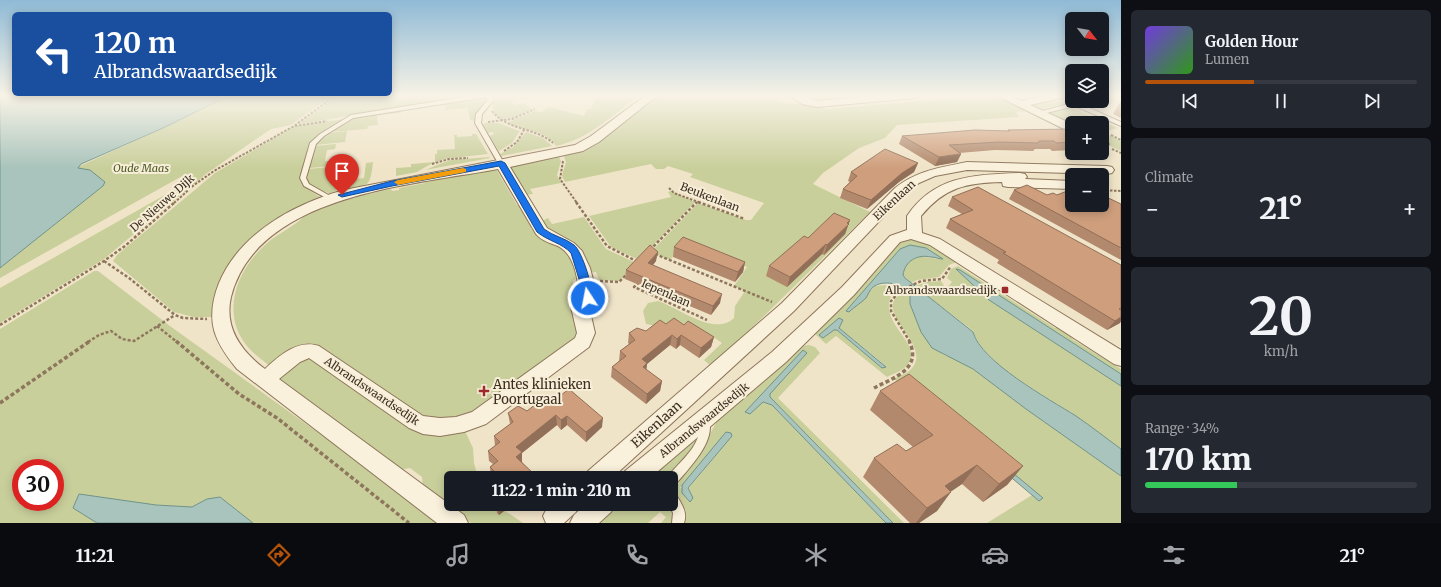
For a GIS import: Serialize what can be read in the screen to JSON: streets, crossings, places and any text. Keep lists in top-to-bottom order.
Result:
{
  "streets": {
    "street": ["Eikenlaan", "Albrandswaardsedijk"],
    "path": ["Beukenlaan", "De Nieuwe Dijk", "Iepenlaan"]
  },
  "parks": ["Oude Maas"],
  "places": {
    "transit": ["Albrandswaardsedijk"],
    "health": ["Antes klinieken Poortugaal"]
  },
  "north": "bottom right",
  "page": {
    "map_buttons": ["+", "−"],
    "turn": ["120 m", "Albrandswaardsedijk"],
    "song": ["Golden Hour", "Lumen"],
    "tile": [
      "Climate",
      ["20", "km/h"],
      ["Range · 34%", "170 km"]
    ],
    "heat": ["−", "21°", "+"],
    "limit": "30",
    "trip": "11:22 · 1 min · 210 m",
    "tabs": ["11:21", "21°"]
  }
}
